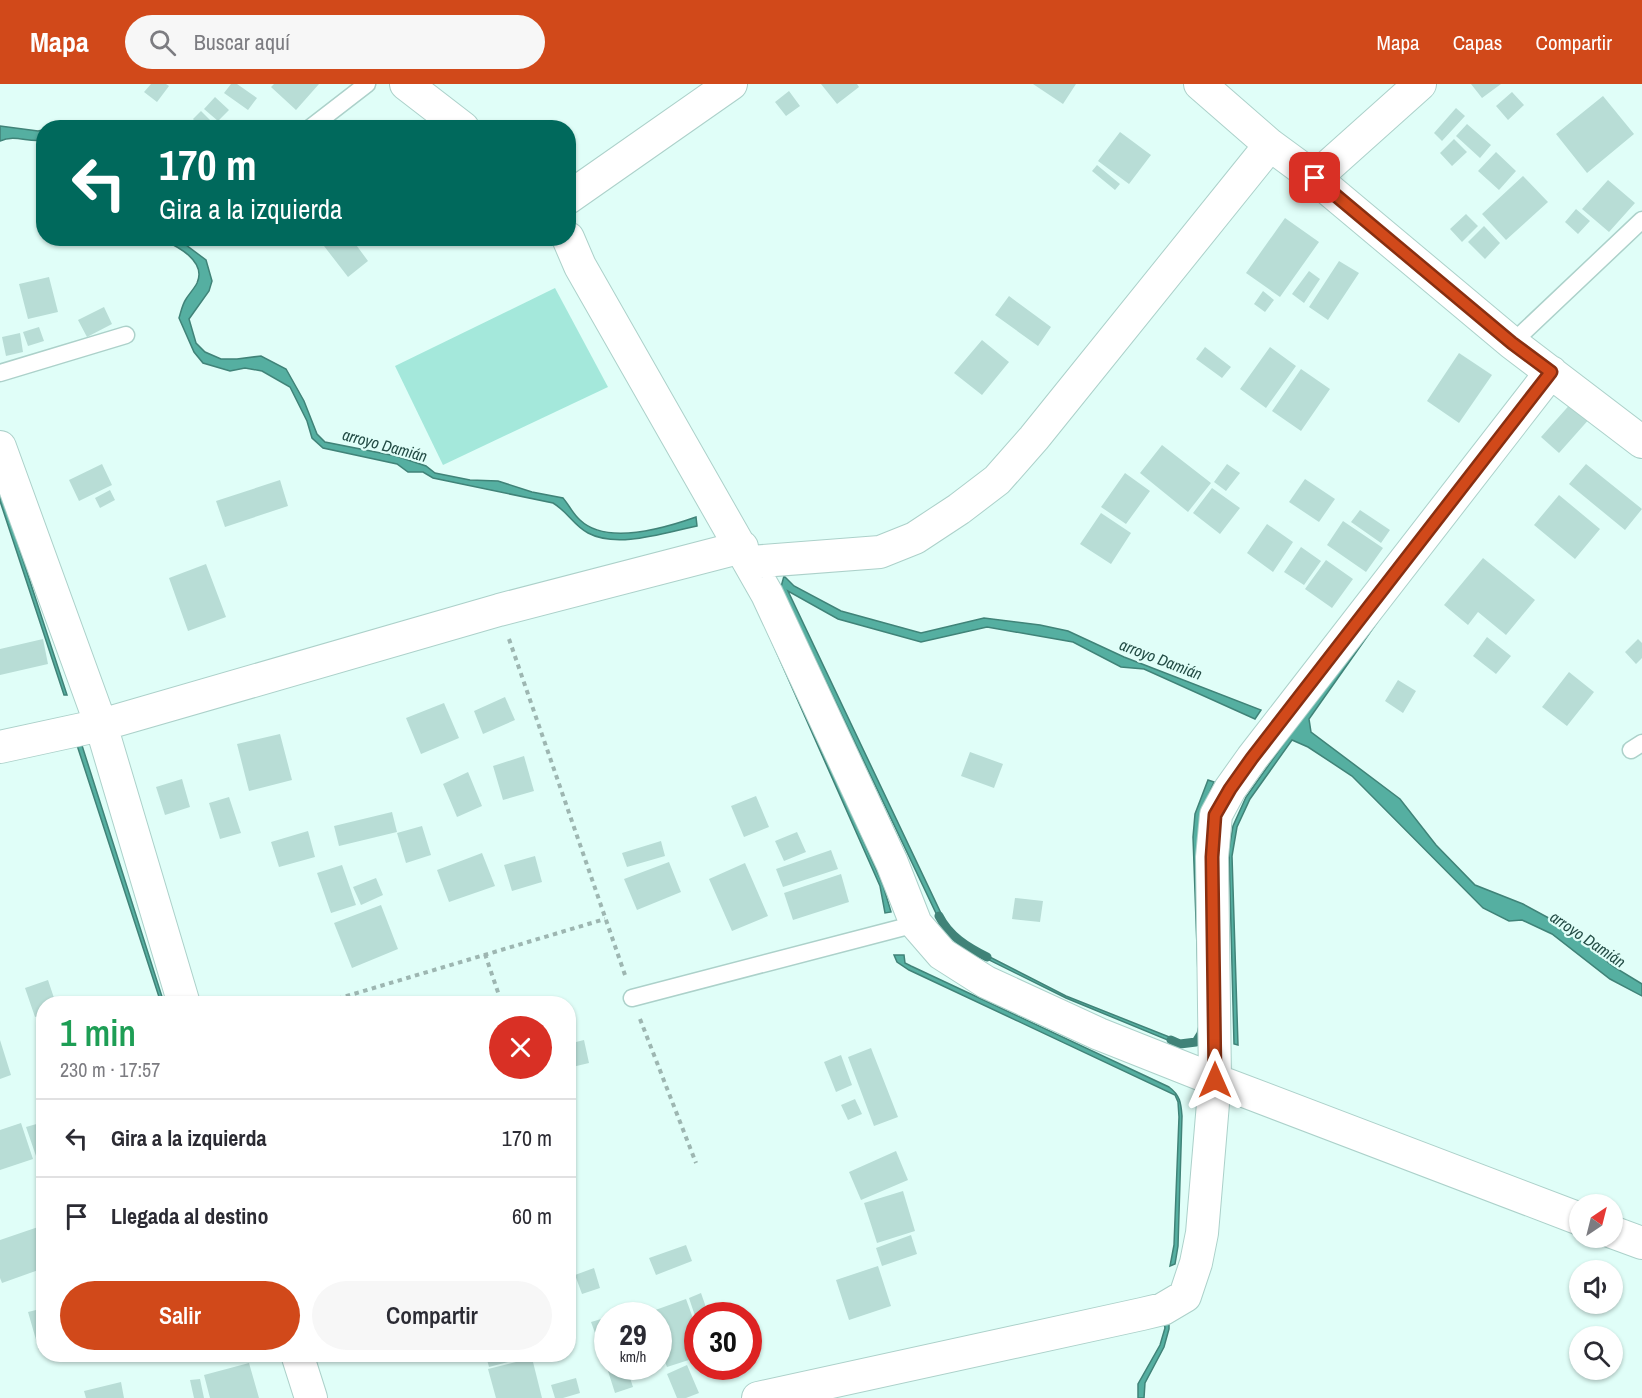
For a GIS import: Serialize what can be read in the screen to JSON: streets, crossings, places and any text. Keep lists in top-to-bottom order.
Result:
{
  "water": ["arroyo Damián"],
  "north": "top right",
  "page": {
    "header": "Mapa",
    "search": "Buscar aquí",
    "nav": ["Mapa", "Capas", "Compartir"],
    "turn": ["170 m", "Gira a la izquierda"],
    "heading": ["1 min", "230 m · 17:57"],
    "list": [
      {
        "name": "Gira a la izquierda",
        "value": "170 m"
      },
      {
        "name": "Llegada al destino",
        "value": "60 m"
      }
    ],
    "buttons": ["Salir", "Compartir"],
    "speed": "29 km/h",
    "limit": "30"
  }
}
